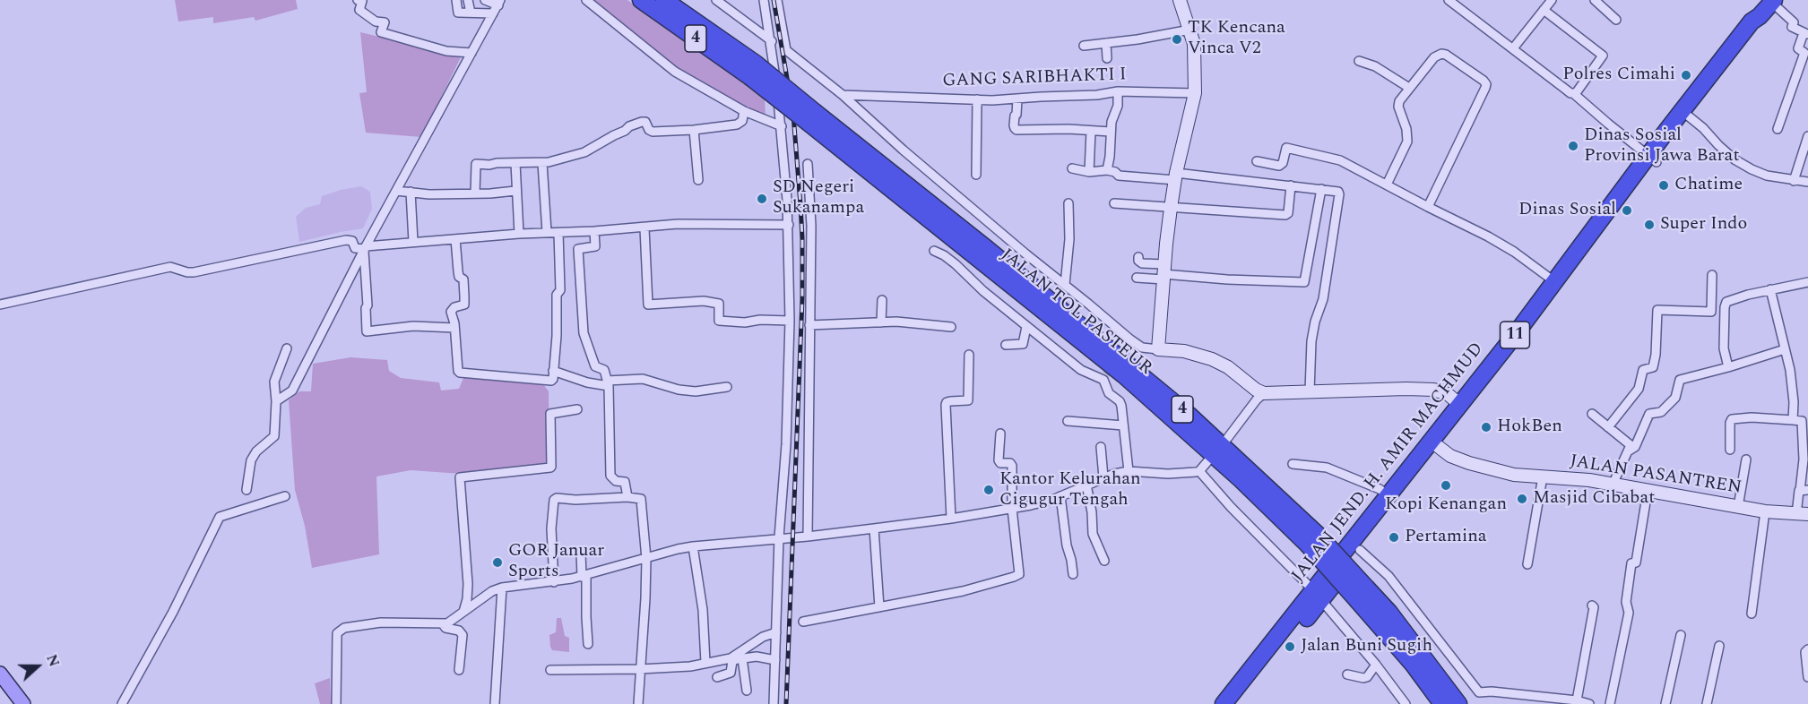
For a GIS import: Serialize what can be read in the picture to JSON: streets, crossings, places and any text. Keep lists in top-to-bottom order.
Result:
{
  "streets": {
    "highway": [
      "4",
      "JALAN TOL PASTEUR",
      "11",
      "JALAN JEND. H. AMIR MACHMUD"
    ],
    "street": ["GANG SARIBHAKTI I", "JALAN PASANTREN"]
  },
  "crossings": [
    ["JALAN JEND. H. AMIR MACHMUD", "JALAN PASANTREN"]
  ],
  "places": [
    "TK Kencana Vinca V2",
    "Polres Cimahi",
    "Dinas Sosial Provinsi Jawa Barat",
    "Chatime",
    "SD Negeri Sukanampa",
    "Dinas Sosial",
    "Super Indo",
    "HokBen",
    "Kopi Kenangan",
    "Kantor Kelurahan Cigugur Tengah",
    "Masjid Cibabat",
    "Pertamina",
    "GOR Januar Sports",
    "Jalan Buni Sugih"
  ],
  "north": "right"
}
